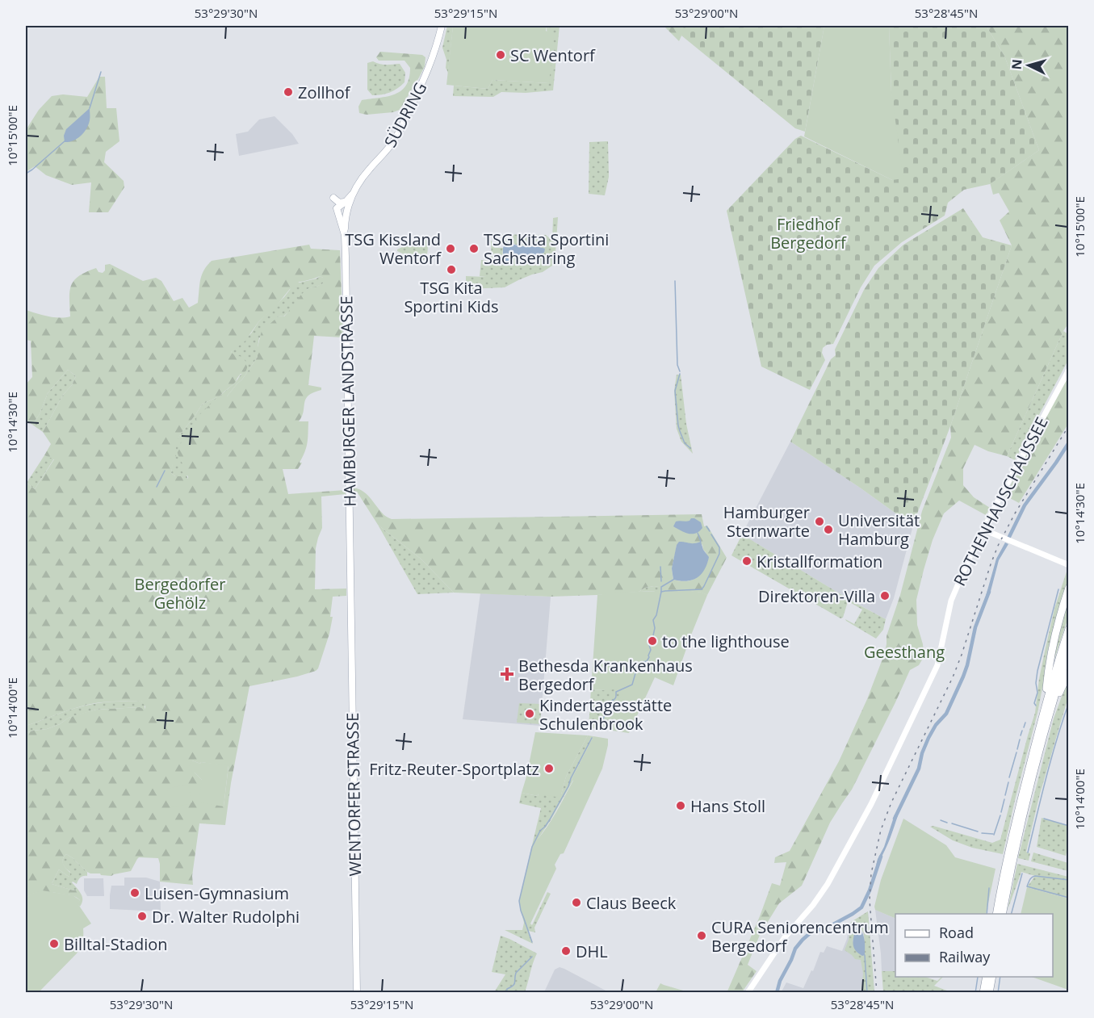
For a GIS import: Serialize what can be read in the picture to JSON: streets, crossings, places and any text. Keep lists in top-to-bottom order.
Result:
{
  "streets": {
    "main road": [
      "SÜDRING",
      "HAMBURGER LANDSTRASSE",
      "ROTHENHAUSCHAUSSEE",
      "WENTORFER STRASSE"
    ]
  },
  "crossings": [
    ["SÜDRING", "HAMBURGER LANDSTRASSE"],
    ["HAMBURGER LANDSTRASSE", "WENTORFER STRASSE"]
  ],
  "parks": ["Friedhof Bergedorf", "Bergedorfer Gehölz", "Geesthang"],
  "places": {
    "other": [
      "SC Wentorf",
      "Zollhof",
      "TSG Kissland Wentorf",
      "TSG Kita Sportini Sachsenring",
      "TSG Kita Sportini Kids",
      "Hamburger Sternwarte",
      "Universität Hamburg",
      "Kristallformation",
      "Direktoren-Villa",
      "to the lighthouse",
      "Kindertagesstätte Schulenbrook",
      "Fritz-Reuter-Sportplatz",
      "Hans Stoll",
      "Luisen-Gymnasium",
      "Claus Beeck",
      "Dr. Walter Rudolphi",
      "CURA Seniorencentrum Bergedorf",
      "Billtal-Stadion",
      "DHL"
    ],
    "health": ["Bethesda Krankenhaus Bergedorf"]
  },
  "legend": ["Road", "Railway"],
  "north": "left",
  "coordinates": [
    "53°29'30\"N",
    "53°29'15\"N",
    "53°29'00\"N",
    "53°28'45\"N",
    "10°15'00\"E",
    "10°14'30\"E",
    "10°14'00\"E"
  ]
}
